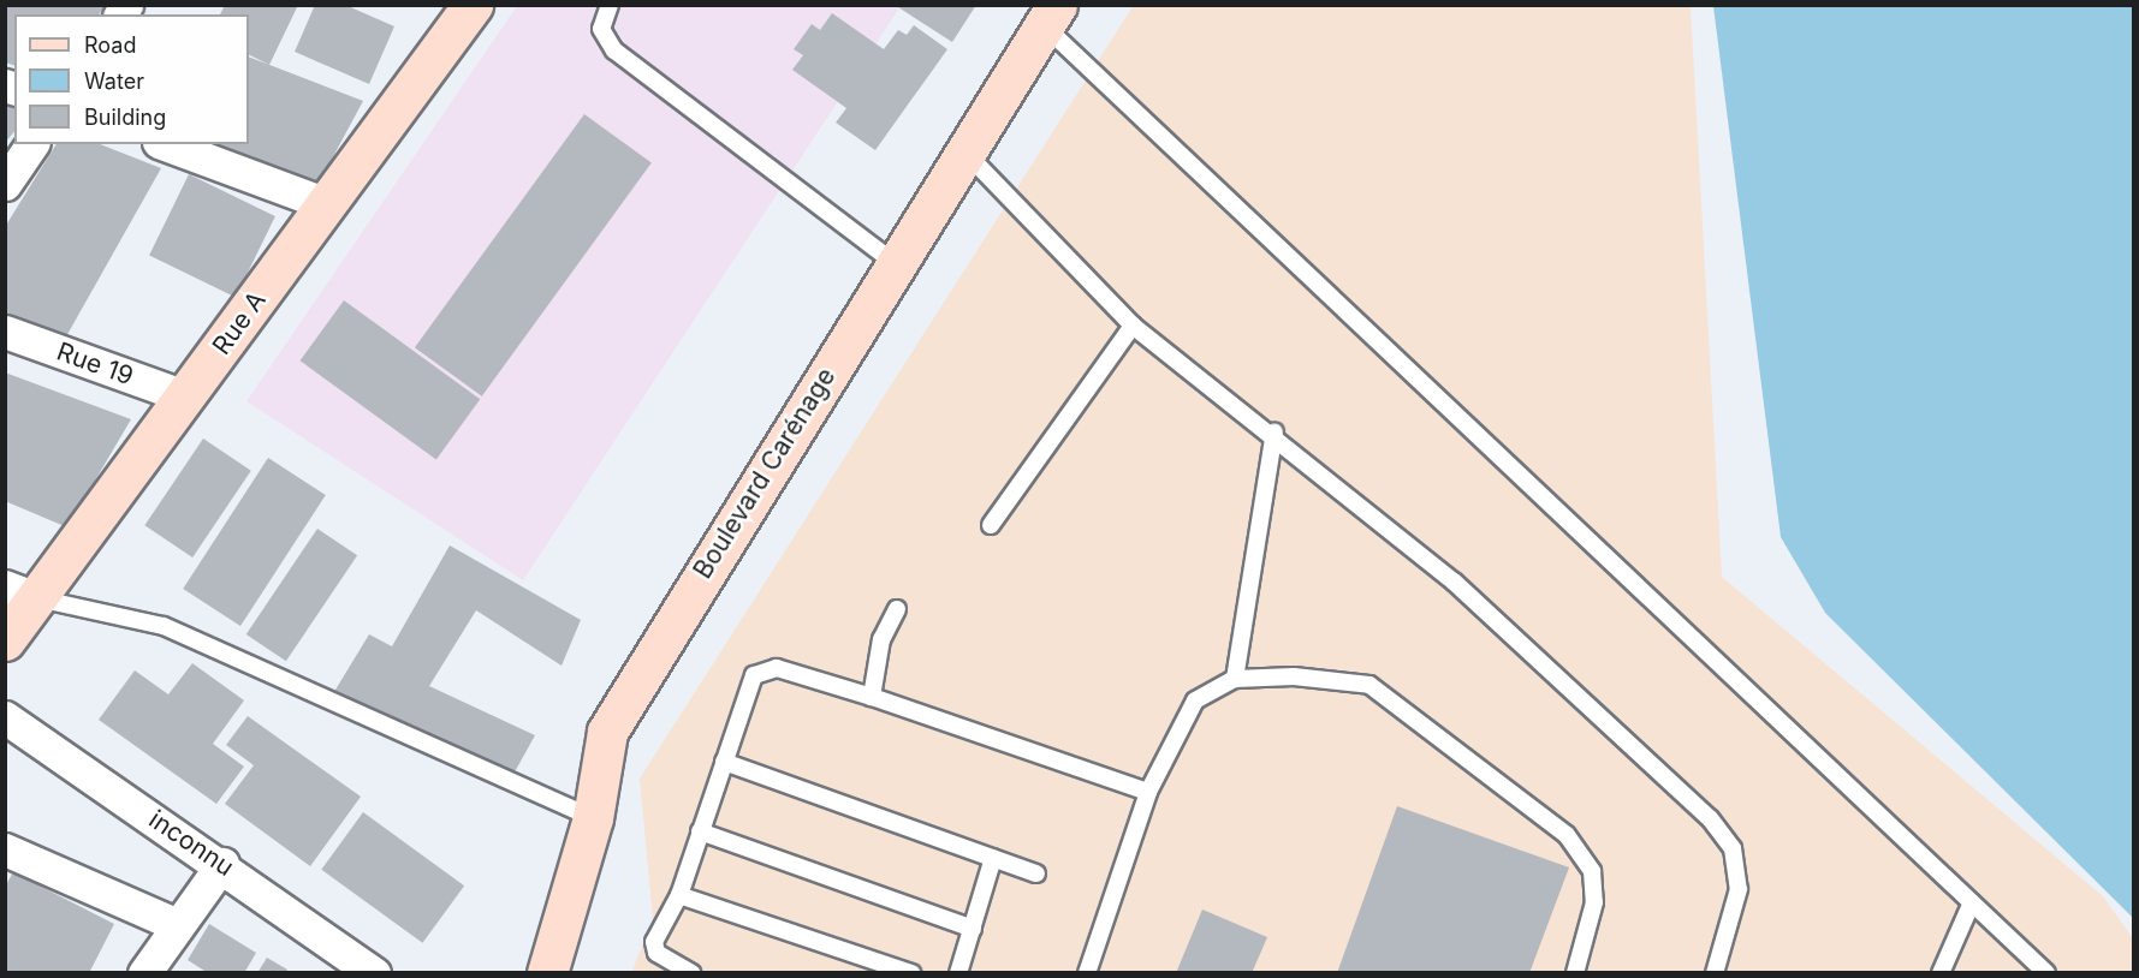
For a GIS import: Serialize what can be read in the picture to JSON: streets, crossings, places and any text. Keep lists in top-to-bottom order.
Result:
{
  "streets": {
    "street": [
      "Rue A",
      "Rue 19",
      "Boulevard Carénage",
      "inconnu"
    ]
  },
  "crossings": [
    ["Rue A", "Rue 19"]
  ],
  "legend": ["Road", "Water", "Building"]
}
